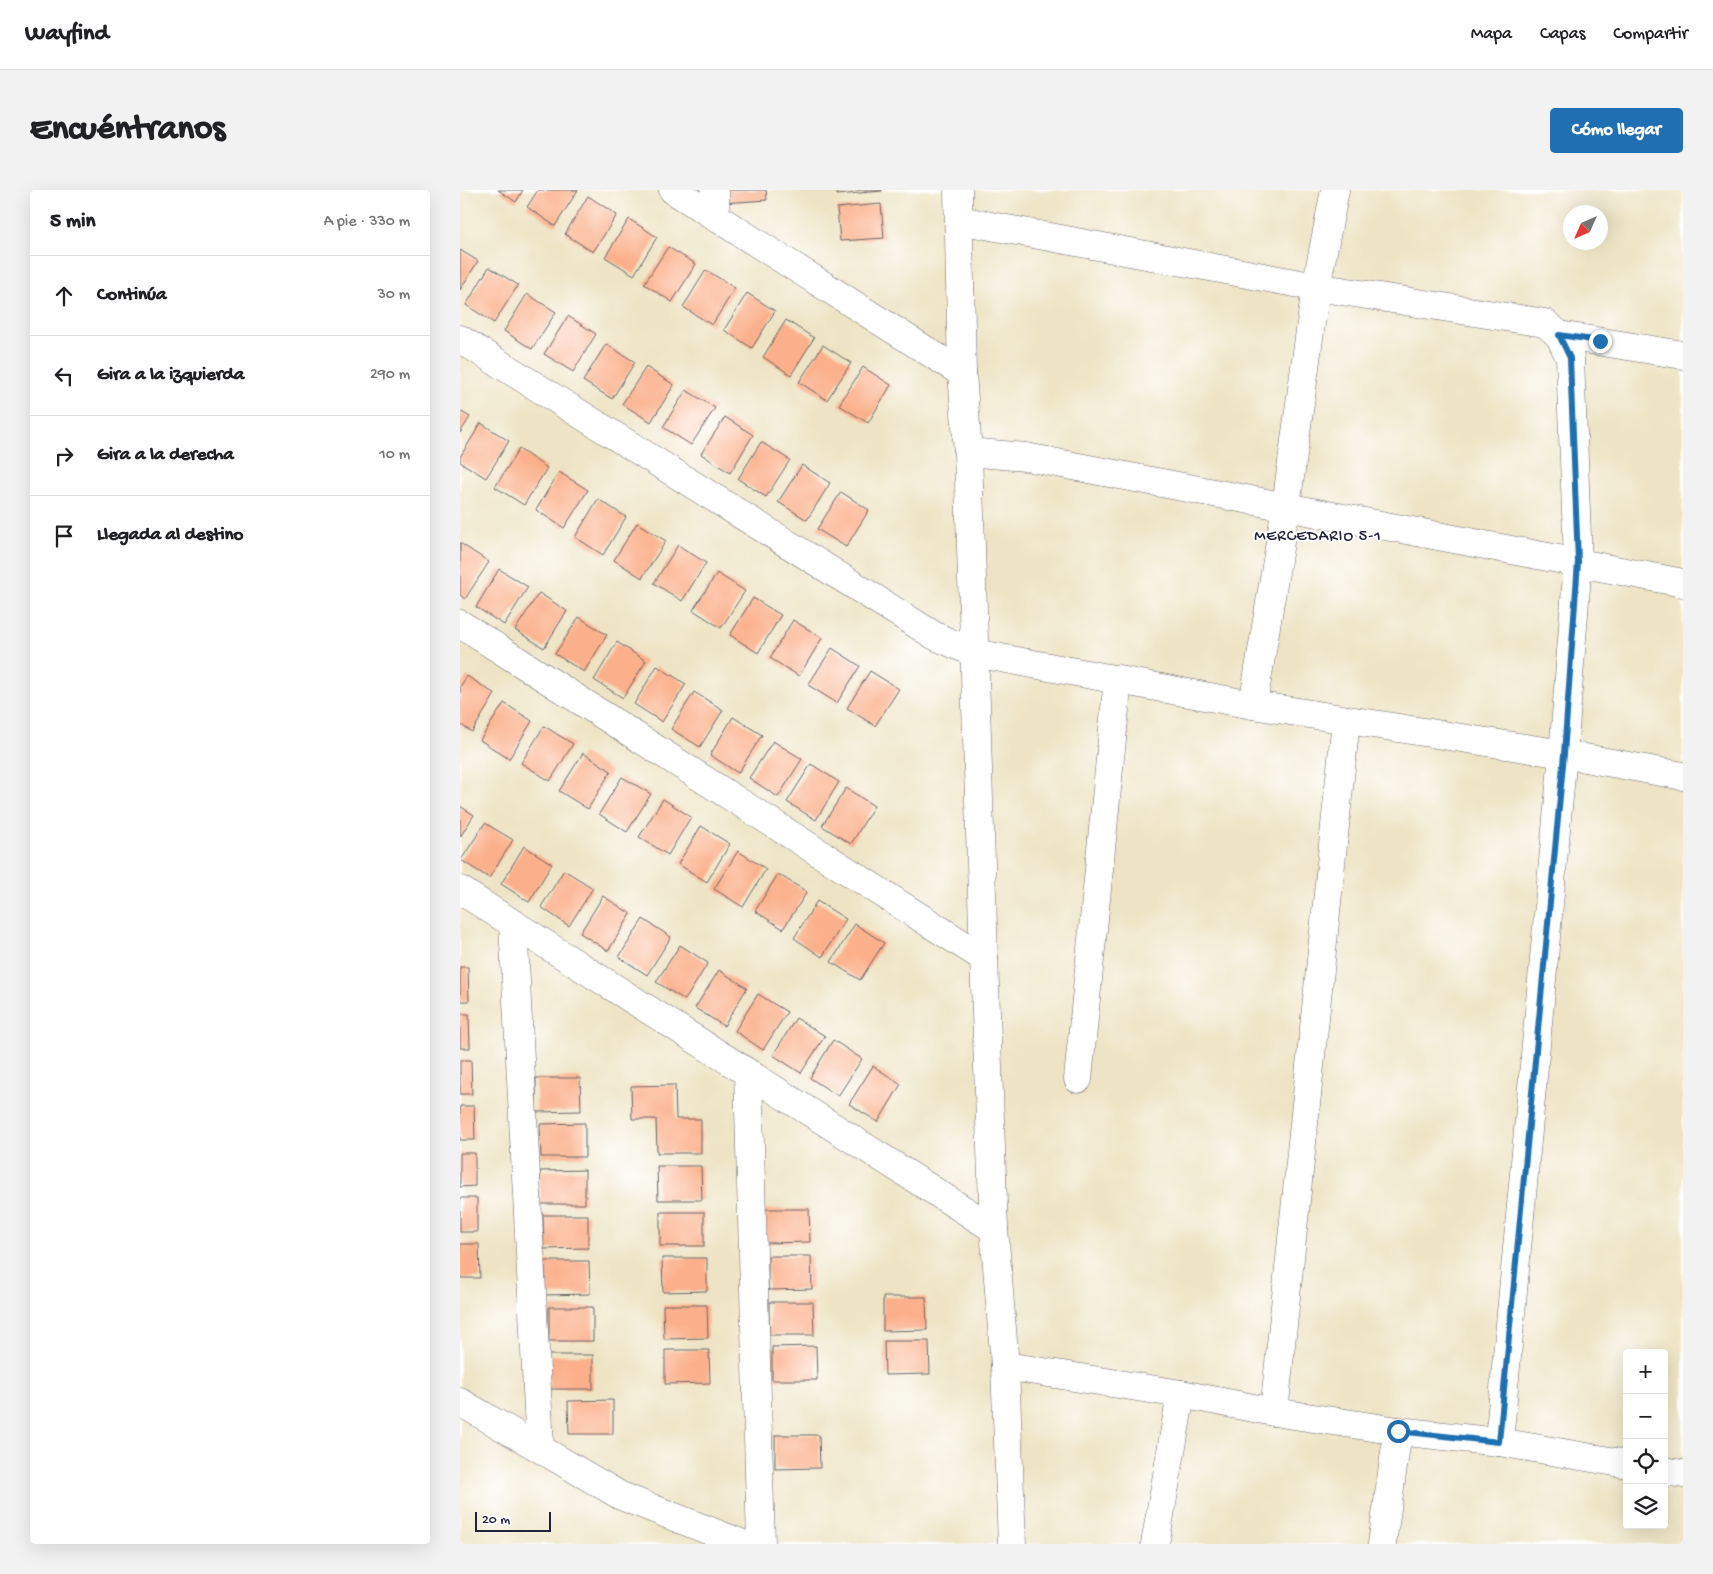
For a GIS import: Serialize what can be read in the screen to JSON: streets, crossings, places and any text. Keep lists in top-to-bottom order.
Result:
{
  "districts": ["MERCEDARIO 5-1"],
  "scale_bar": "20 m",
  "north": "bottom left",
  "page": {
    "header": "Wayfind",
    "nav": ["Mapa", "Capas", "Compartir"],
    "buttons": "Cómo llegar",
    "title": "Encuéntranos",
    "heading": ["5 min", "A pie · 330 m"],
    "list": [
      ["Continúa", "30 m"],
      ["Gira a la izquierda", "290 m"],
      ["Gira a la derecha", "10 m"],
      "Llegada al destino"
    ],
    "map_buttons": ["+", "−"],
    "scale": "20 m"
  }
}
